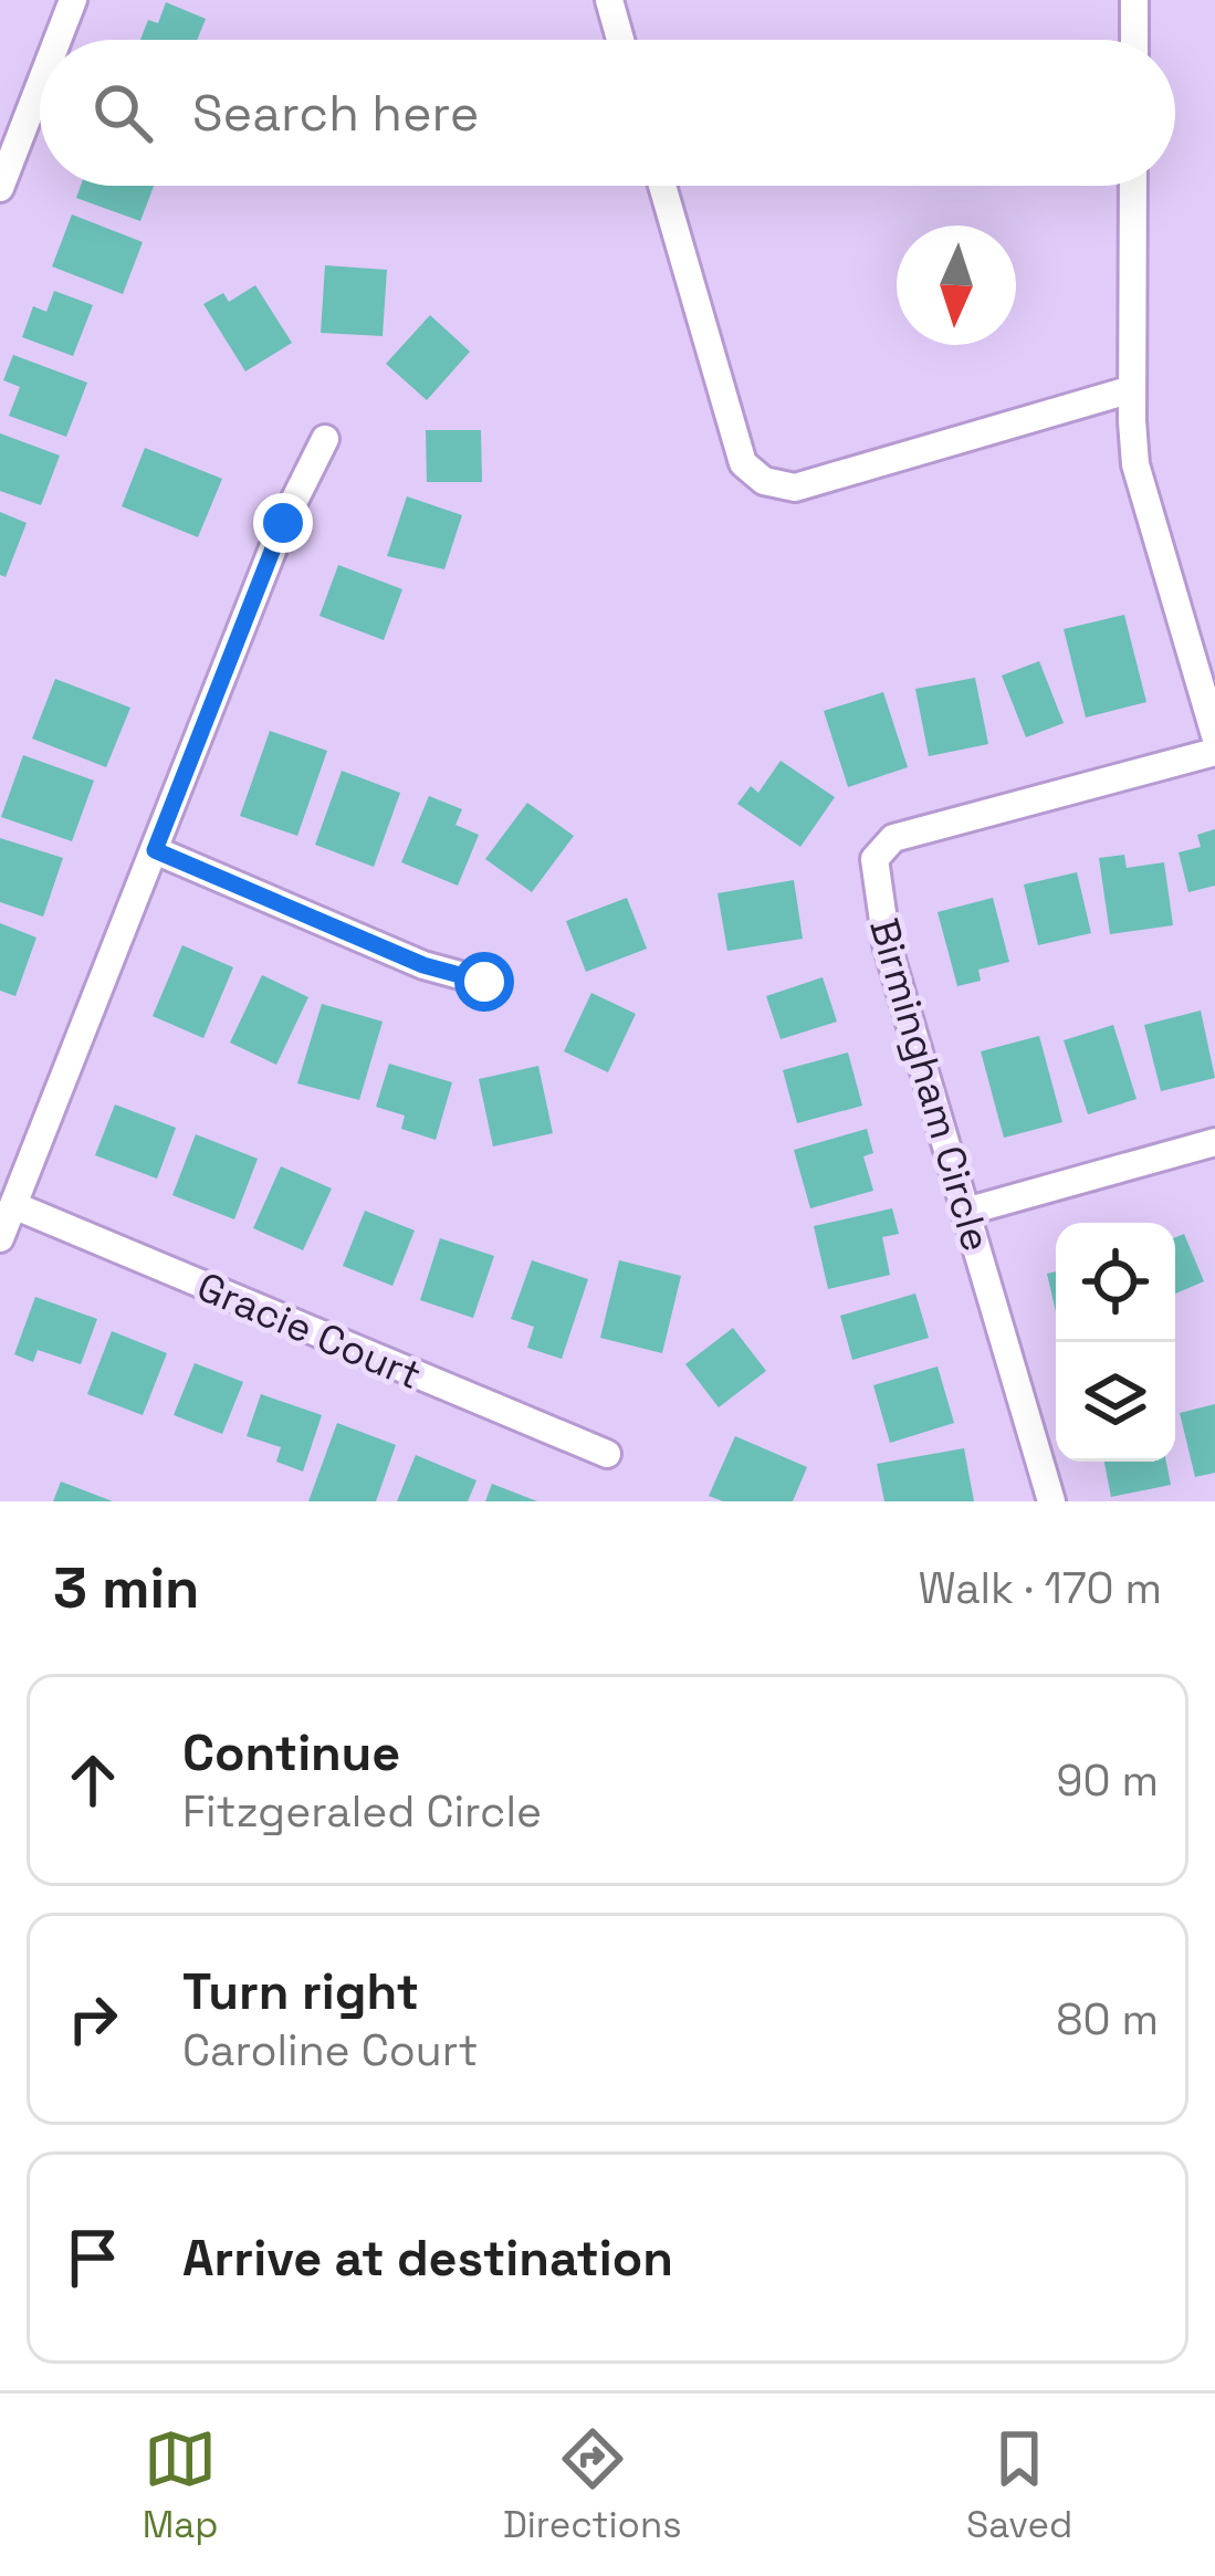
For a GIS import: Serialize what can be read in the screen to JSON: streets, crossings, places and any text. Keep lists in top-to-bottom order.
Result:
{
  "streets": {
    "street": ["Birmingham Circle", "Gracie Court"]
  },
  "north": "bottom",
  "page": {
    "search": "Search here",
    "heading": ["3 min", "Walk · 170 m"],
    "list": [
      ["Continue", "Fitzgeraled Circle", "90 m"],
      ["Turn right", "Caroline Court", "80 m"],
      "Arrive at destination"
    ],
    "nav": ["Map", "Directions", "Saved"]
  }
}
